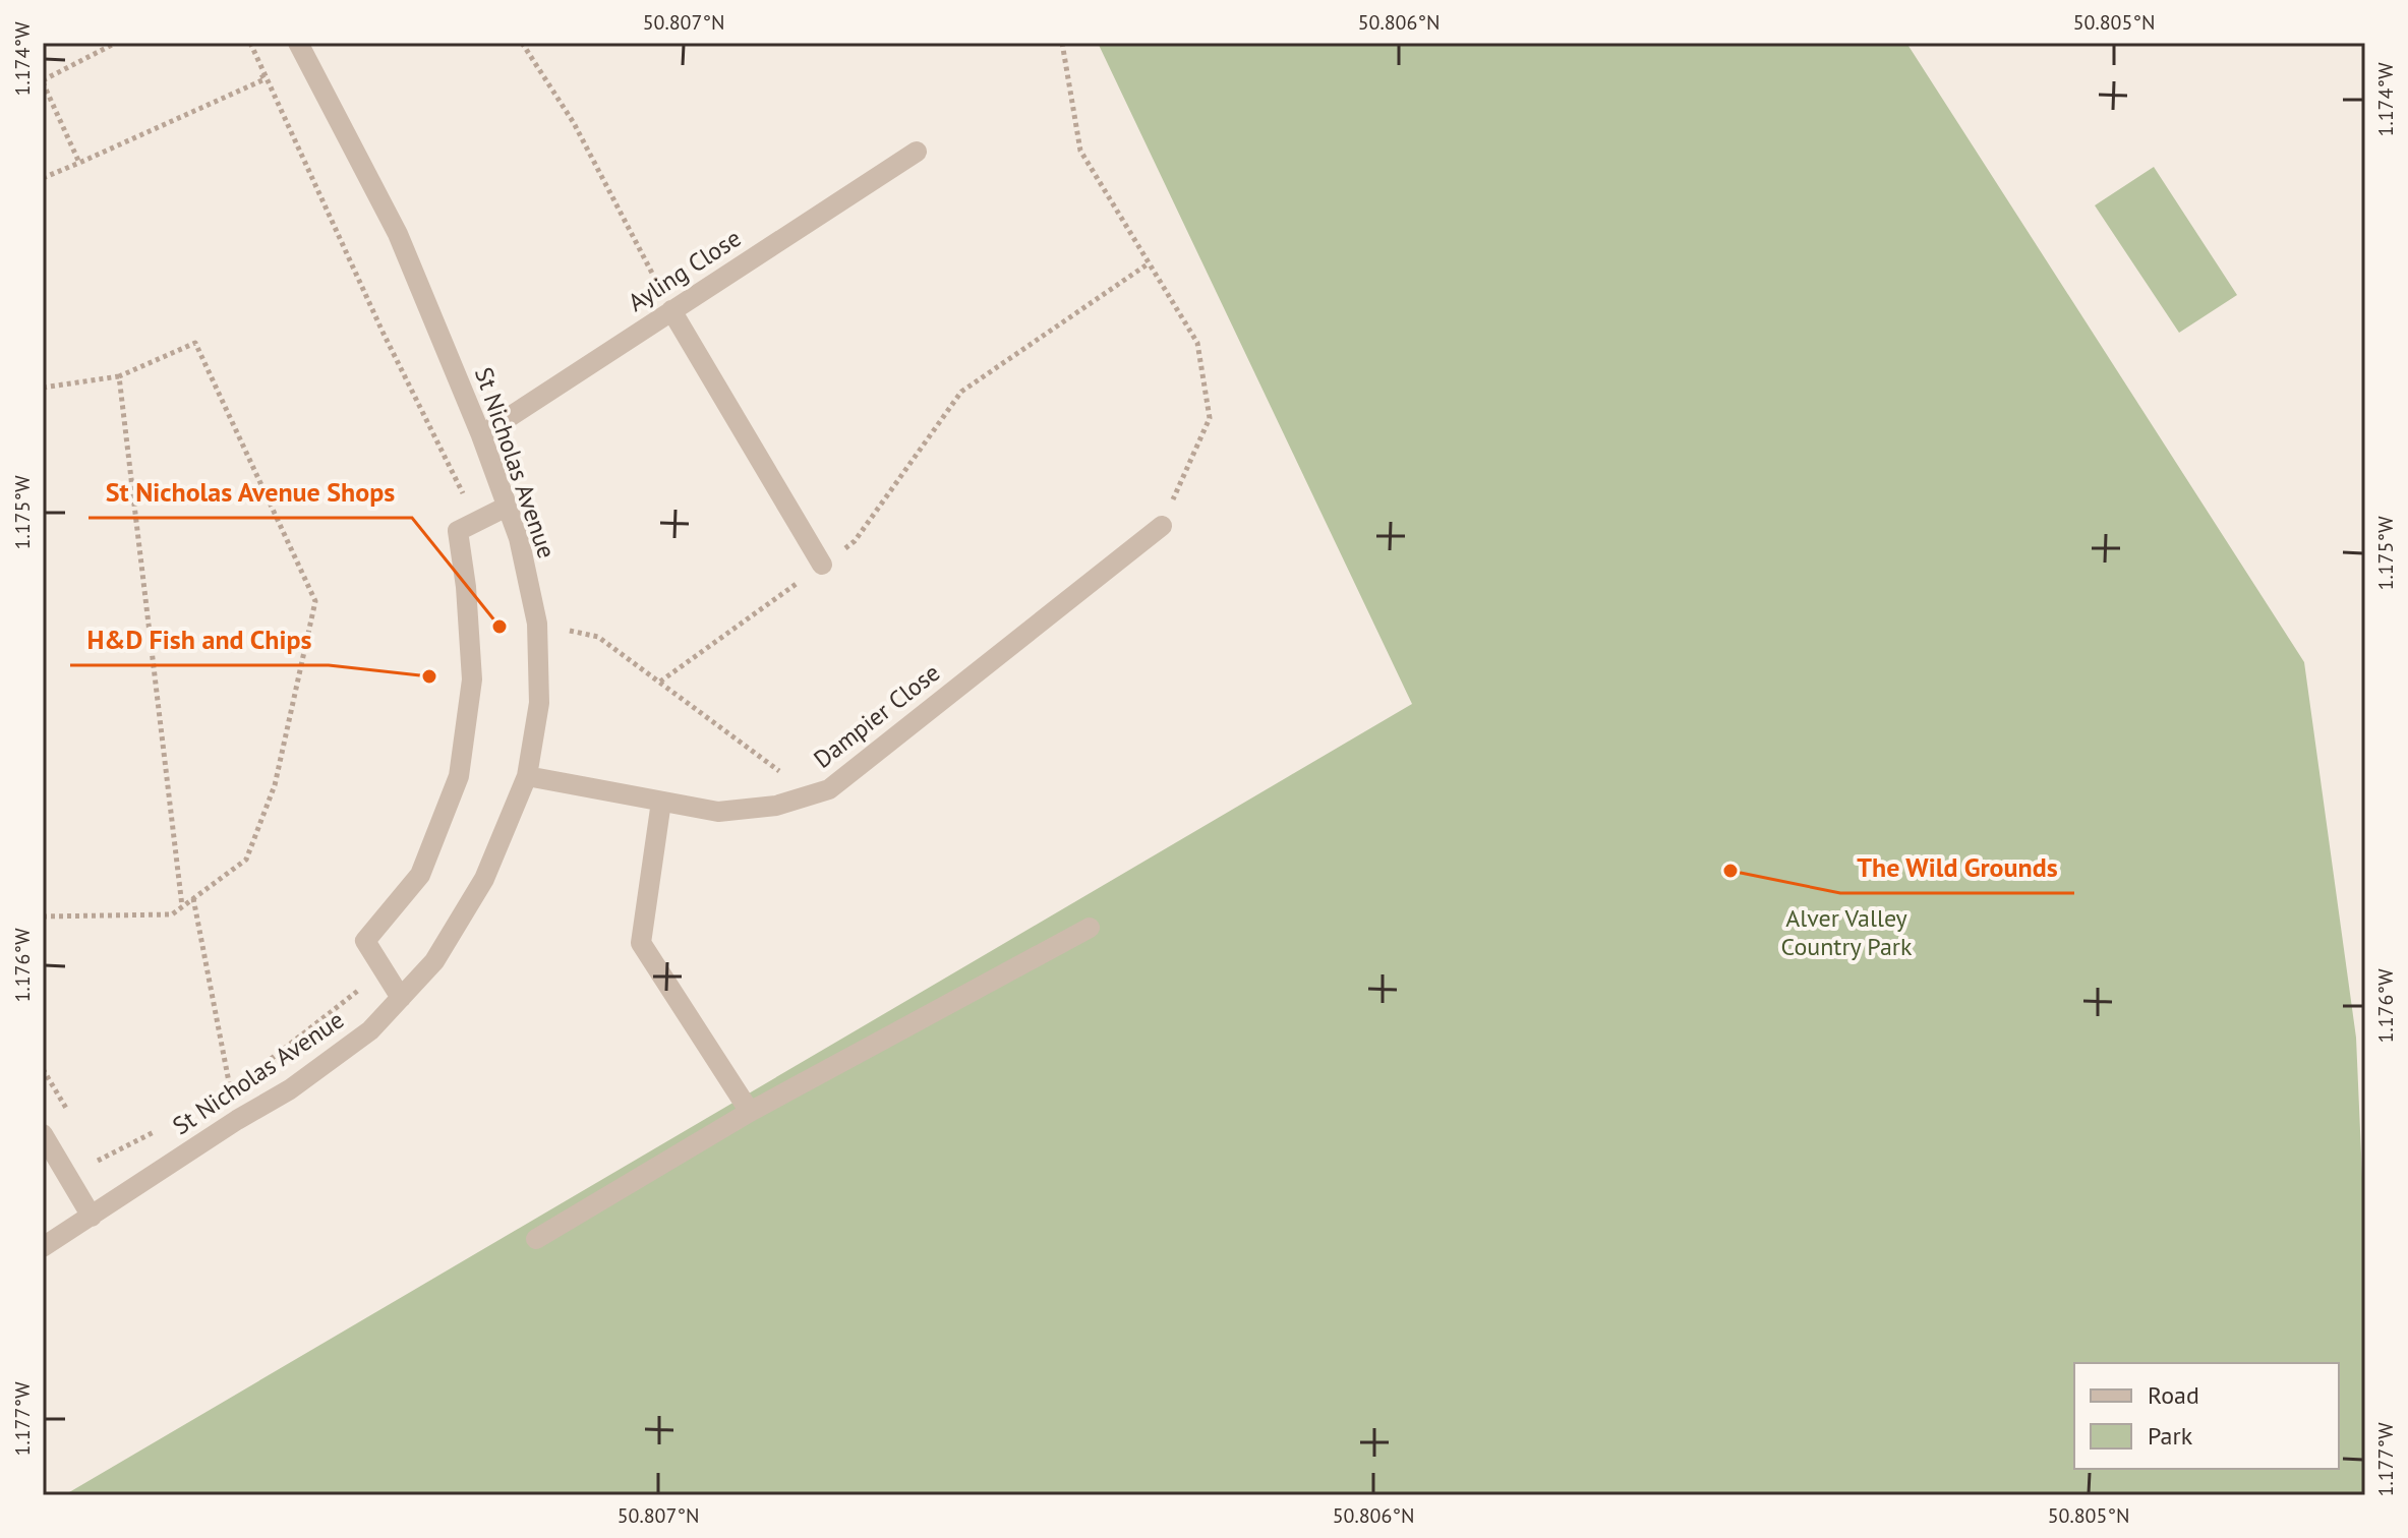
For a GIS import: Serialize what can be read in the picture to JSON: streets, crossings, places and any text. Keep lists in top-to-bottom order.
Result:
{
  "streets": {
    "street": ["Ayling Close", "St Nicholas Avenue", "Dampier Close"]
  },
  "crossings": [
    ["Ayling Close", "St Nicholas Avenue"],
    ["St Nicholas Avenue", "Dampier Close"]
  ],
  "parks": ["Alver Valley Country Park"],
  "places": ["St Nicholas Avenue Shops", "H&D Fish and Chips", "The Wild Grounds"],
  "legend": ["Road", "Park"],
  "coordinates": [
    "50.807°N",
    "50.806°N",
    "50.805°N",
    "1.174°W",
    "1.175°W",
    "1.176°W",
    "1.177°W"
  ]
}
